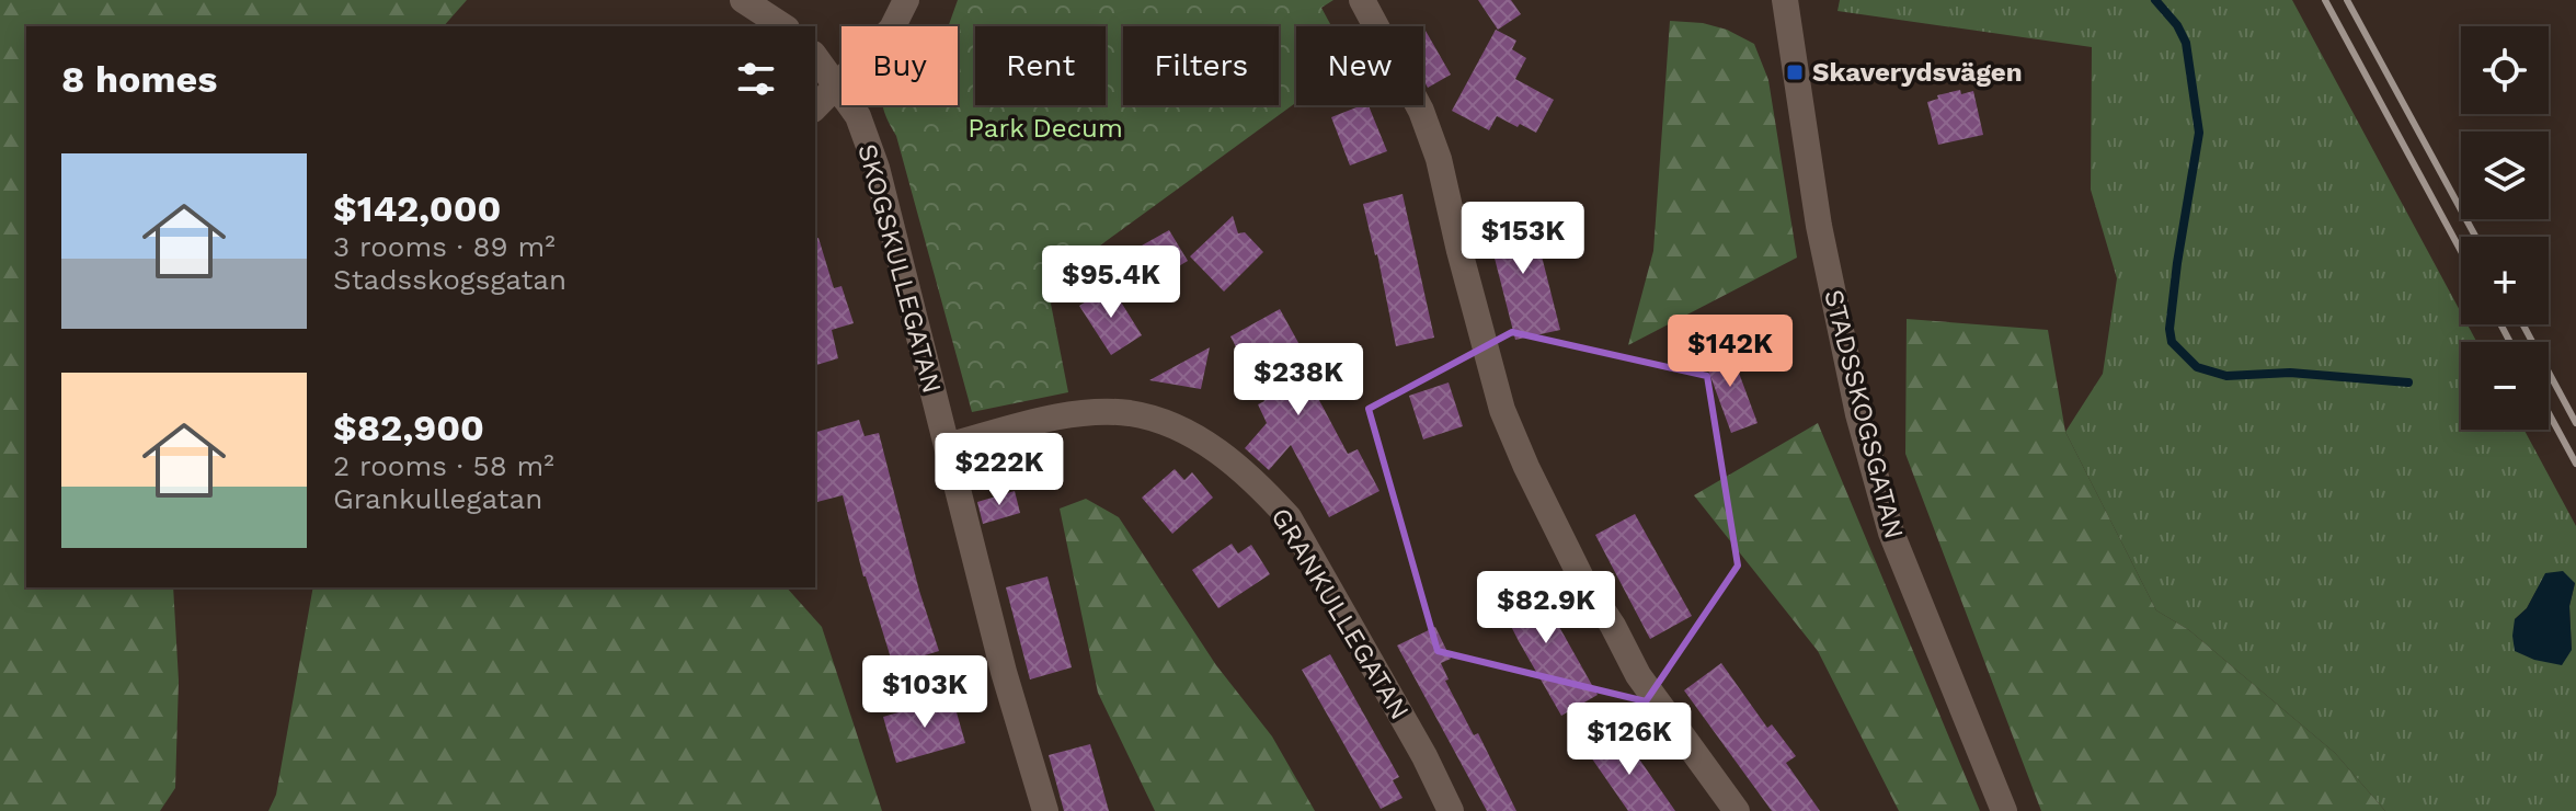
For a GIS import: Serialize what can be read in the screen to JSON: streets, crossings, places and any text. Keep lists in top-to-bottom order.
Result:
{
  "streets": {
    "street": ["SKOGSKULLEGATAN", "STADSSKOGSGATAN", "GRANKULLEGATAN"]
  },
  "crossings": [
    ["SKOGSKULLEGATAN", "GRANKULLEGATAN"]
  ],
  "parks": ["Park Decum"],
  "places": {
    "transit": ["Skaverydsvägen"]
  },
  "page": {
    "map_buttons": ["+", "−"],
    "chip": [
      "Buy",
      "Rent",
      "Filters",
      "New"
    ],
    "heading": "8 homes",
    "list": [
      {
        "name": "$142,000",
        "note": "3 rooms · 89 m² · Stadsskogsgatan"
      },
      {
        "name": "$82,900",
        "note": "2 rooms · 58 m² · Grankullegatan"
      }
    ],
    "price": [
      "$153K",
      "$95.4K",
      "$142K",
      "$238K",
      "$222K",
      "$82.9K",
      "$103K",
      "$126K"
    ]
  }
}
